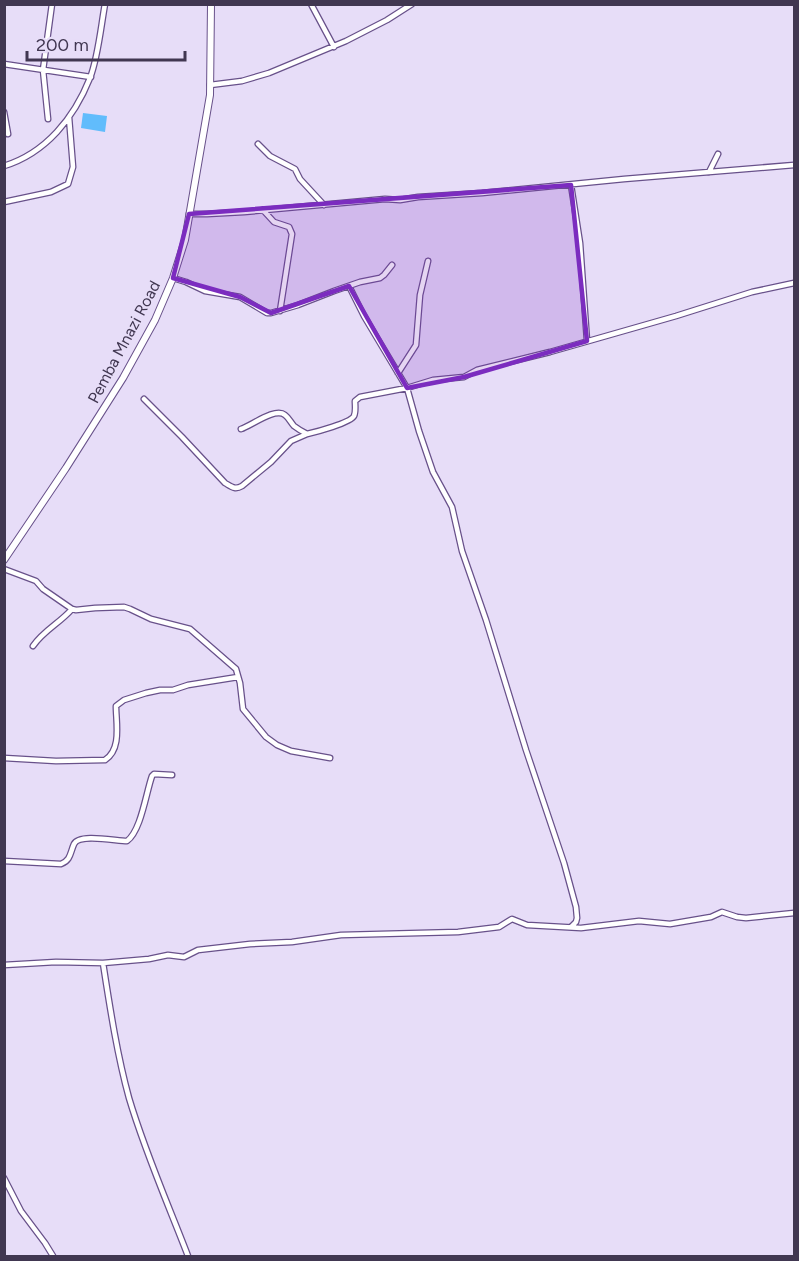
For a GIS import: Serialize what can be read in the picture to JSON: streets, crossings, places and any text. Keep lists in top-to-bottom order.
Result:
{
  "streets": {
    "main road": ["Pemba Mnazi Road"]
  },
  "scale_bar": "200 m"
}
